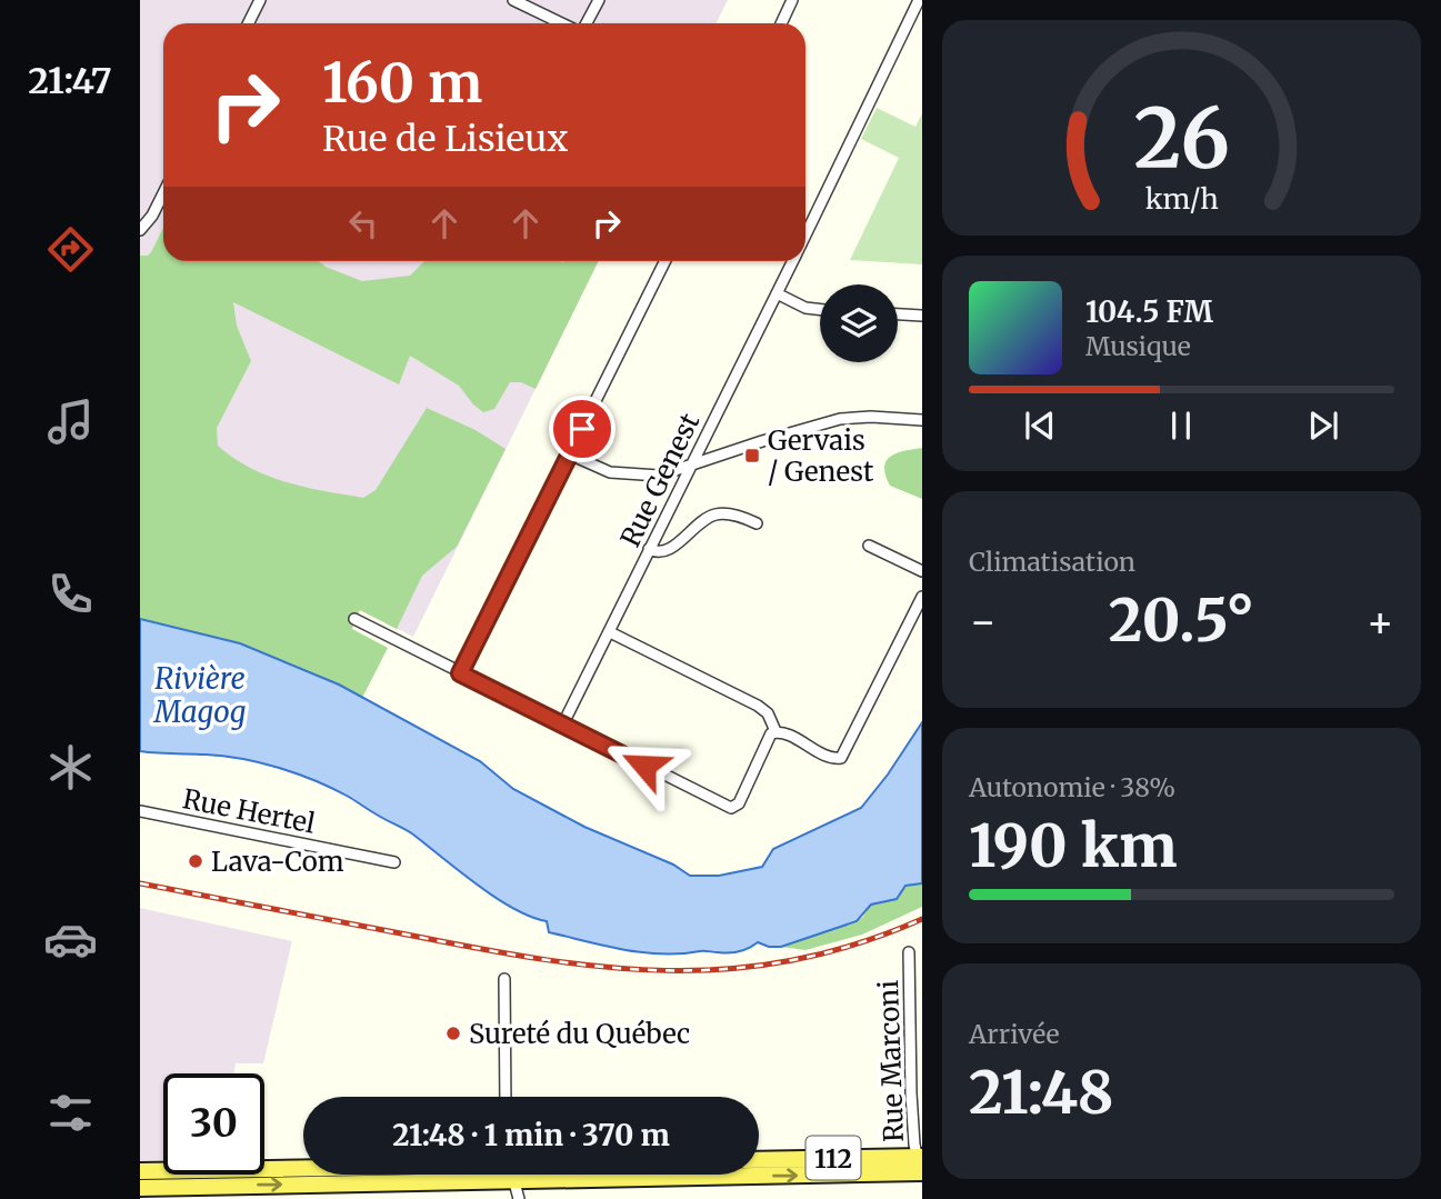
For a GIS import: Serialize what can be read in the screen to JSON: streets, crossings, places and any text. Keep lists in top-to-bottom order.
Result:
{
  "streets": {
    "main road": ["112"],
    "street": ["Rue Genest", "Rue Hertel", "Rue Marconi"]
  },
  "crossings": [
    ["Rue Marconi", "112"]
  ],
  "water": ["Rivière Magog"],
  "places": {
    "transit": ["Gervais / Genest"],
    "other": ["Lava-Com", "Sureté du Québec"]
  },
  "page": {
    "tabs": "21:47",
    "turn": ["160 m", "Rue de Lisieux"],
    "song": ["104.5 FM", "Musique"],
    "tile": [
      "Climatisation",
      ["Autonomie · 38%", "190 km"],
      ["Arrivée", "21:48"]
    ],
    "heat": ["−", "20.5°", "+"],
    "limit": "30",
    "trip": "21:48 · 1 min · 370 m",
    "gauge": ["26", "km/h"]
  }
}
